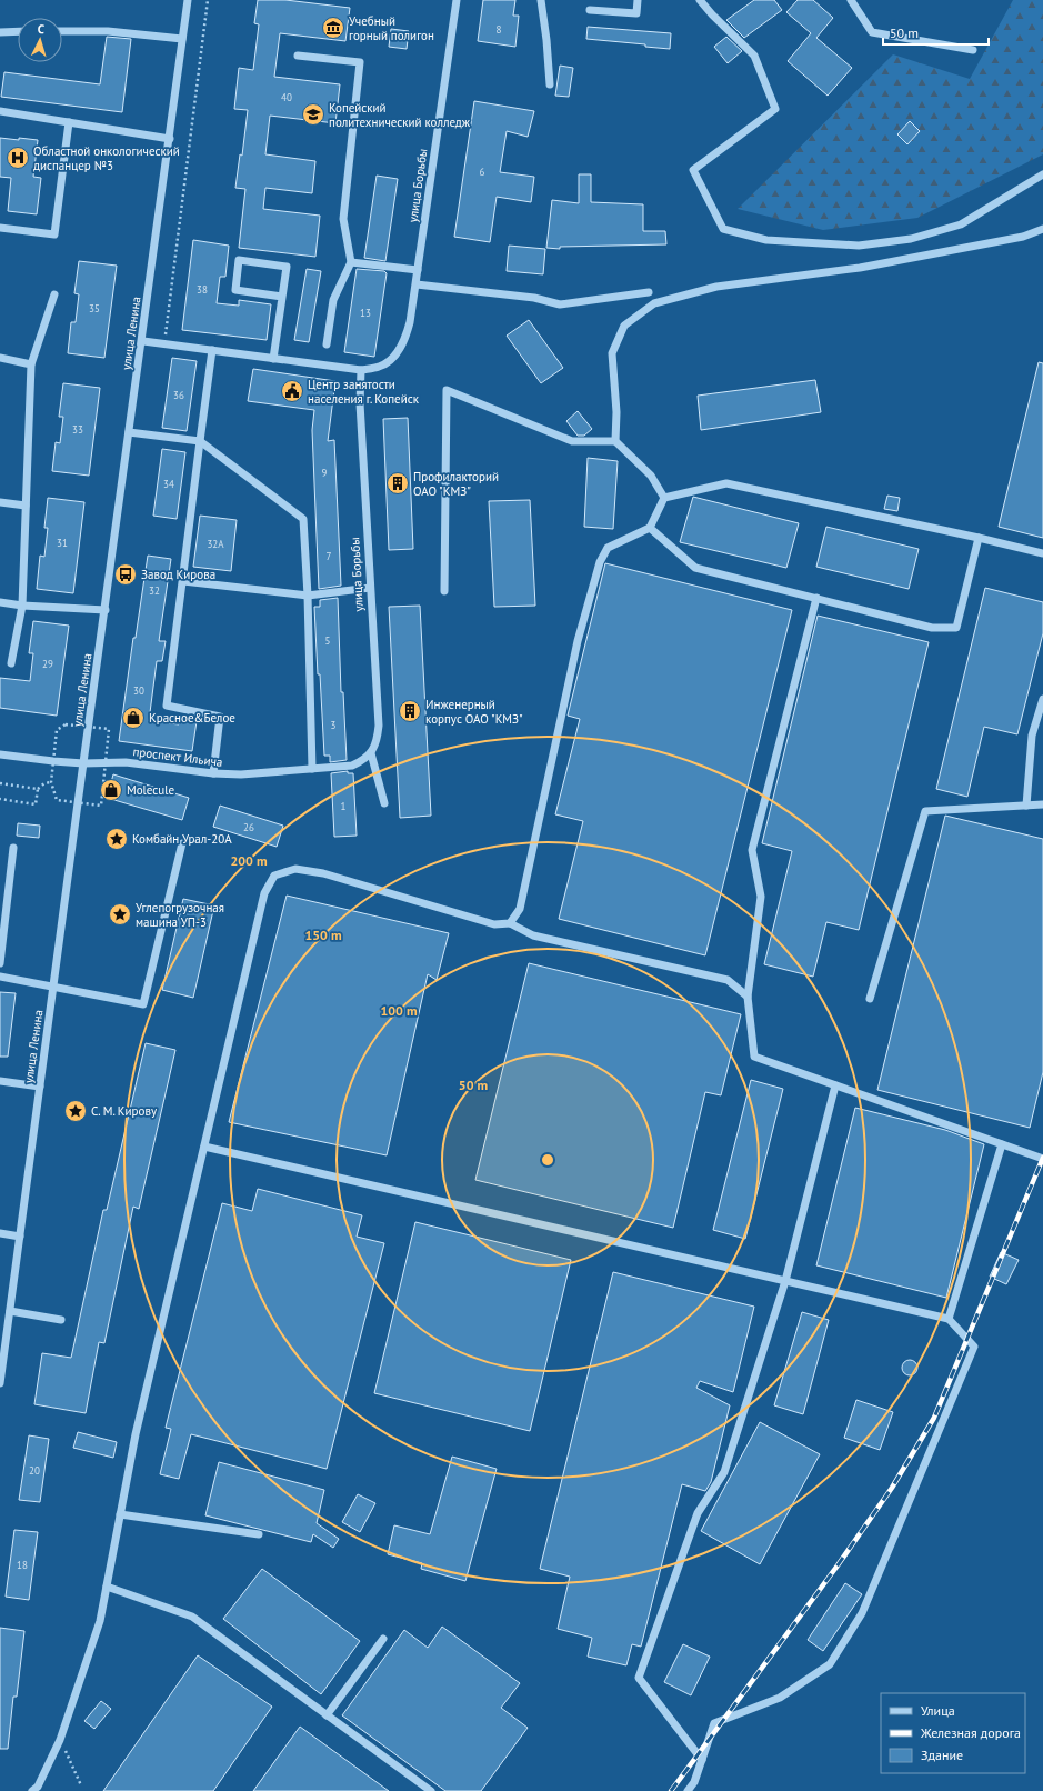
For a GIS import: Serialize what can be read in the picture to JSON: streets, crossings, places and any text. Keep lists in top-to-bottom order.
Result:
{
  "streets": {
    "street": ["улица Борьбы", "улица Ленина", "проспект Ильича"]
  },
  "crossings": [
    ["улица Борьбы", "проспект Ильича"],
    ["улица Ленина", "проспект Ильича"]
  ],
  "places": {
    "museum": ["Учебный горный полигон"],
    "school or university": ["Копейский политехнический колледж"],
    "hospital": ["Областной онкологический диспанцер №3"],
    "public building": ["Центр занятости населения г. Копейск"],
    "building": ["Профилакторий ОАО \"КМЗ\"", "Инженерный корпус ОАО \"КМЗ\""],
    "bus stop": ["Завод Кирова"],
    "shop": ["Красное&Белое", "Molecule"],
    "place": ["Комбайн Урал-20А", "Углепогрузочная машина УП-3", "С. М. Кирову"]
  },
  "house_numbers": [
    "8",
    "40",
    "6",
    "38",
    "35",
    "13",
    "36",
    "33",
    "9",
    "34",
    "31",
    "32А",
    "7",
    "32",
    "5",
    "29",
    "30",
    "3",
    "1",
    "26",
    "20",
    "18"
  ],
  "legend": ["Улица", "Железная дорога", "Здание"],
  "scale_bar": "50 m",
  "north": "top",
  "rings": [
    "200 m",
    "150 m",
    "100 m",
    "50 m"
  ]
}
